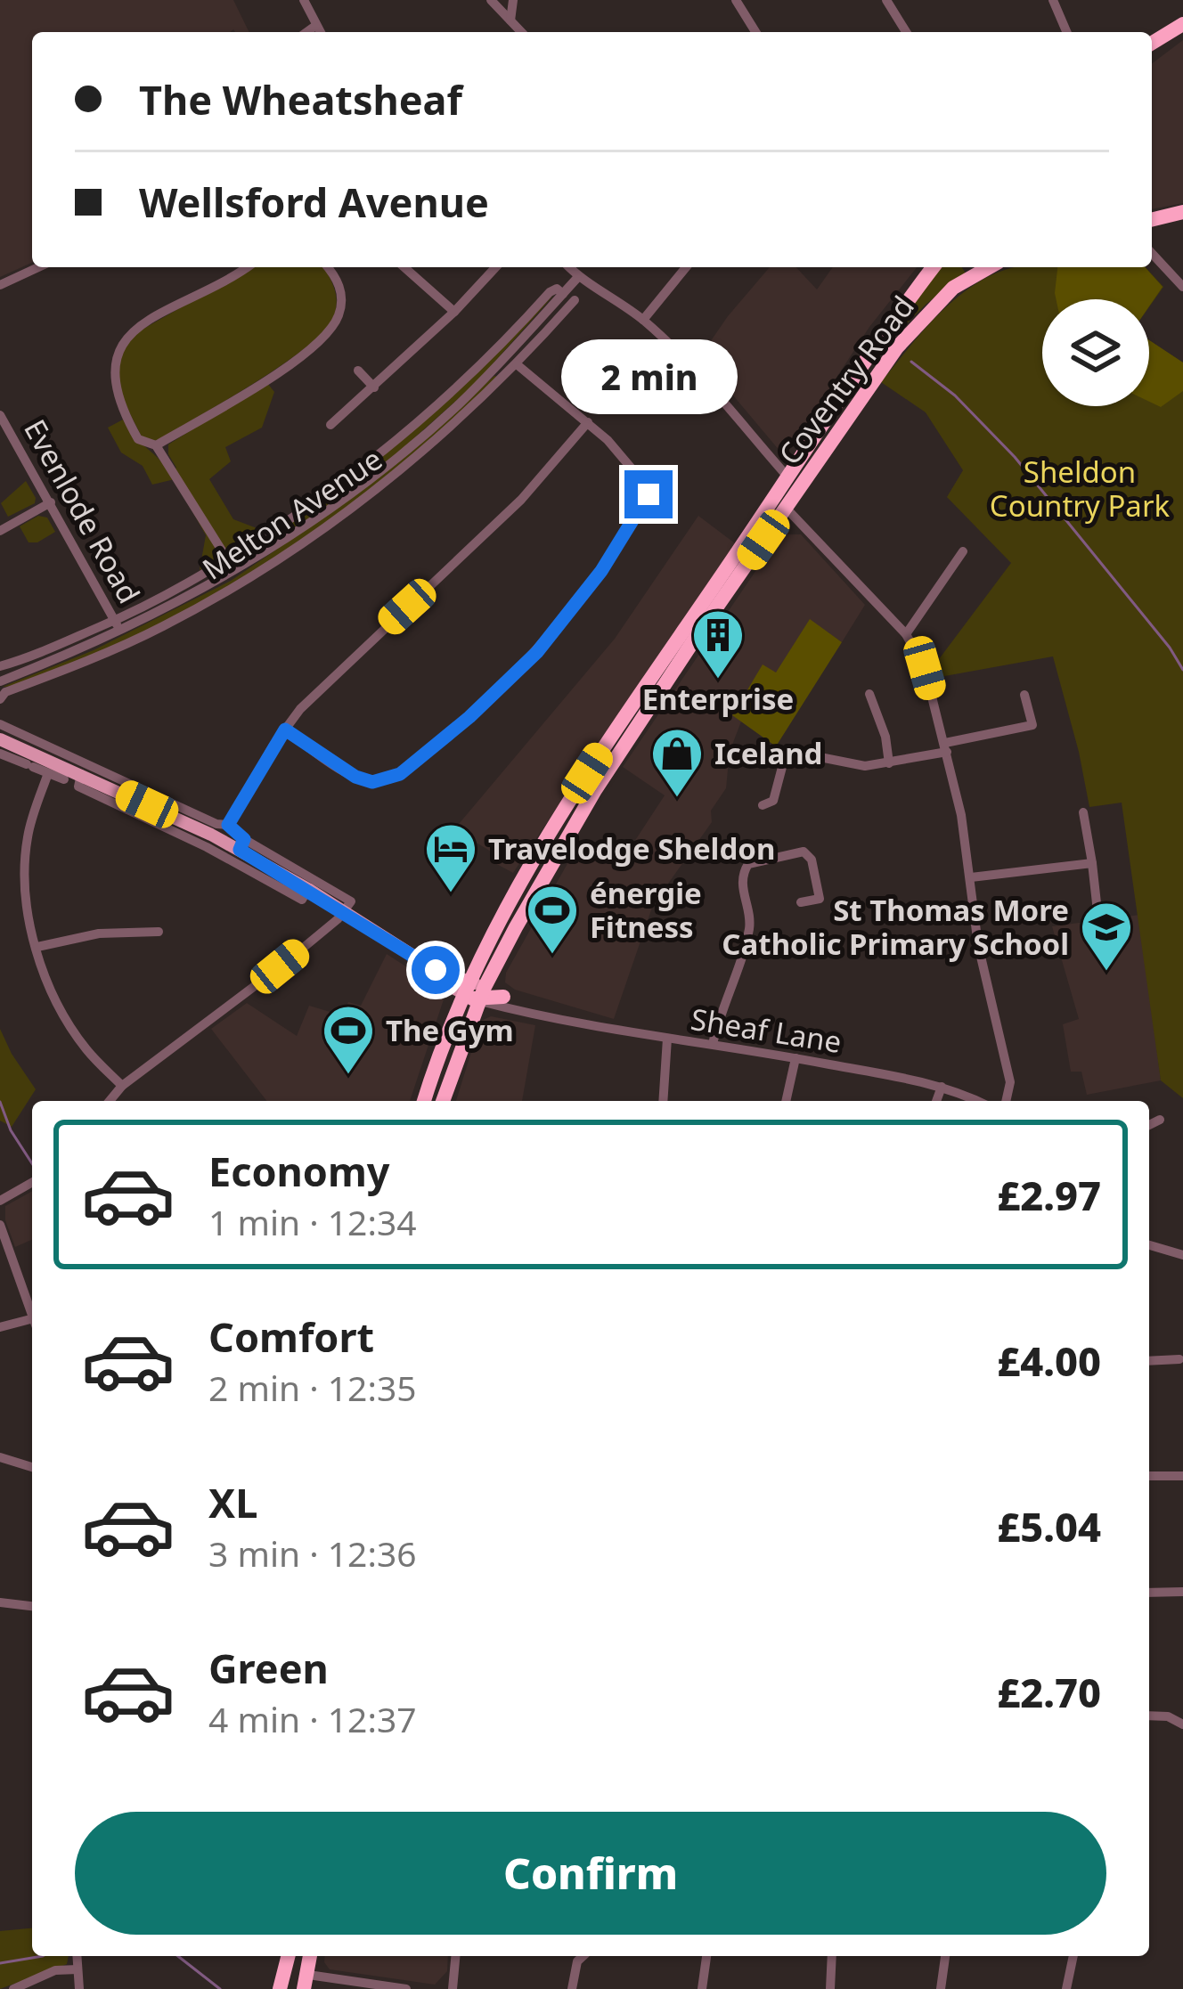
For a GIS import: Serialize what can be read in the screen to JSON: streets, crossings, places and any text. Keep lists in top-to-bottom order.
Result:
{
  "streets": {
    "highway": ["Coventry Road"],
    "street": ["Evenlode Road", "Melton Avenue", "Sheaf Lane"]
  },
  "crossings": [
    ["Evenlode Road", "Melton Avenue"]
  ],
  "parks": ["Sheldon Country Park"],
  "places": {
    "building": ["Enterprise"],
    "shop": ["Iceland"],
    "hotel": ["Travelodge Sheldon"],
    "sports": ["énergie Fitness", "The Gym"],
    "school or university": ["St Thomas More Catholic Primary School"]
  },
  "page": {
    "banner": ["The Wheatsheaf", "Wellsford Avenue"],
    "bubble": "2 min",
    "list": [
      {
        "name": "Economy",
        "note": "1 min · 12:34",
        "value": "£2.97"
      },
      {
        "name": "Comfort",
        "note": "2 min · 12:35",
        "value": "£4.00"
      },
      {
        "name": "XL",
        "note": "3 min · 12:36",
        "value": "£5.04"
      },
      {
        "name": "Green",
        "note": "4 min · 12:37",
        "value": "£2.70"
      }
    ],
    "buttons": "Confirm"
  }
}
